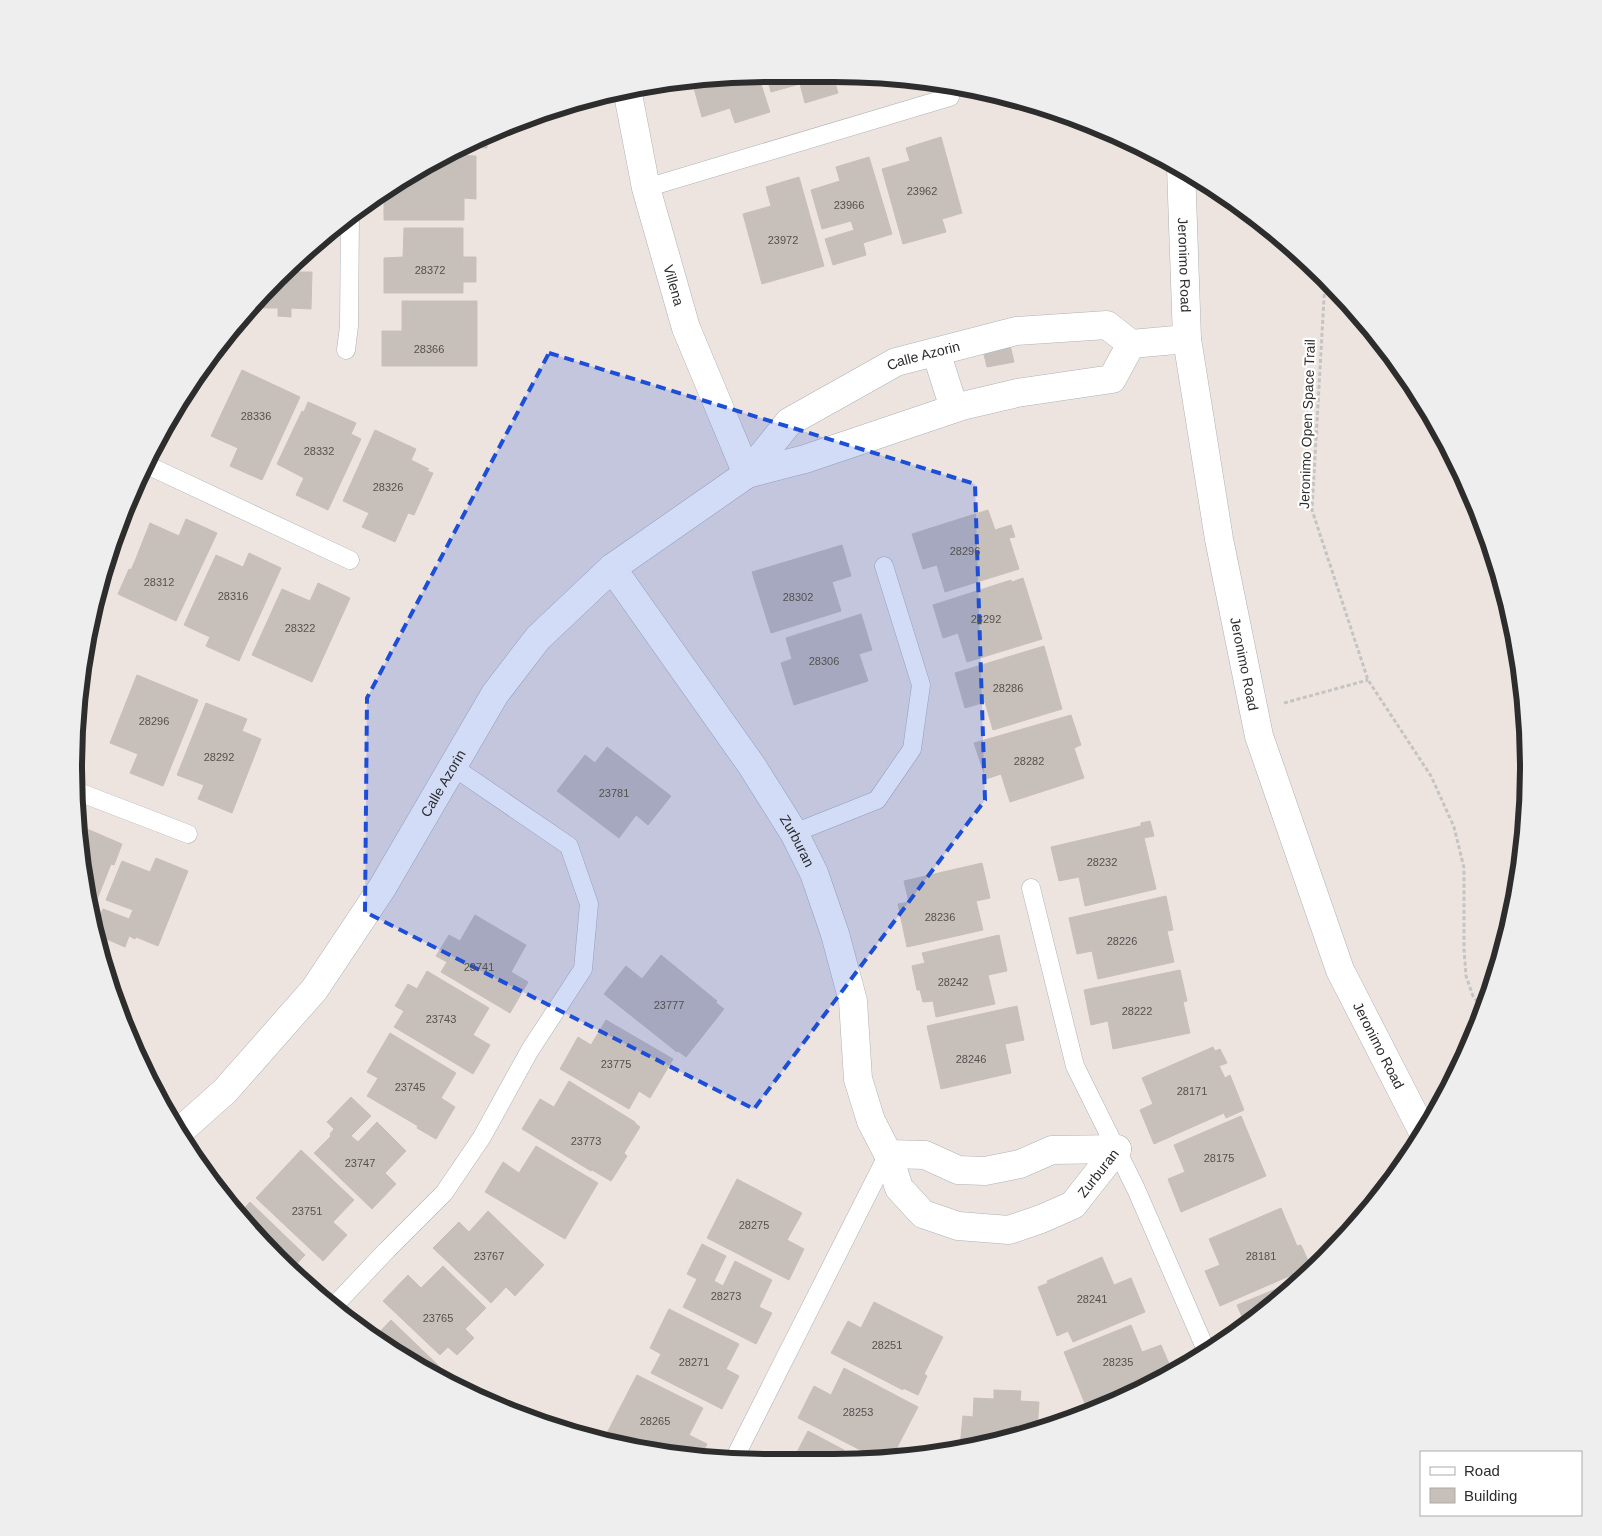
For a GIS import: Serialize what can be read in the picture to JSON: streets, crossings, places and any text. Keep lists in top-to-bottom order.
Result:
{
  "streets": {
    "street": [
      "Jeronimo Road",
      "Villena",
      "Calle Azorin",
      "Zurburan"
    ],
    "path": ["Jeronimo Open Space Trail"]
  },
  "crossings": [
    ["Villena", "Calle Azorin"],
    ["Calle Azorin", "Zurburan"]
  ],
  "house_numbers": [
    "23962",
    "23966",
    "23972",
    "28372",
    "28366",
    "28336",
    "28332",
    "28326",
    "28296",
    "28312",
    "28316",
    "28302",
    "28292",
    "28322",
    "28306",
    "28286",
    "28296",
    "28292",
    "28282",
    "23781",
    "28232",
    "28236",
    "28226",
    "23741",
    "28242",
    "23777",
    "28222",
    "23743",
    "28246",
    "23775",
    "23745",
    "28171",
    "23773",
    "28175",
    "23747",
    "23751",
    "28275",
    "23767",
    "28181",
    "28273",
    "28241",
    "23765",
    "28251",
    "28271",
    "28235",
    "28253",
    "28265"
  ],
  "legend": ["Road", "Building"]
}
